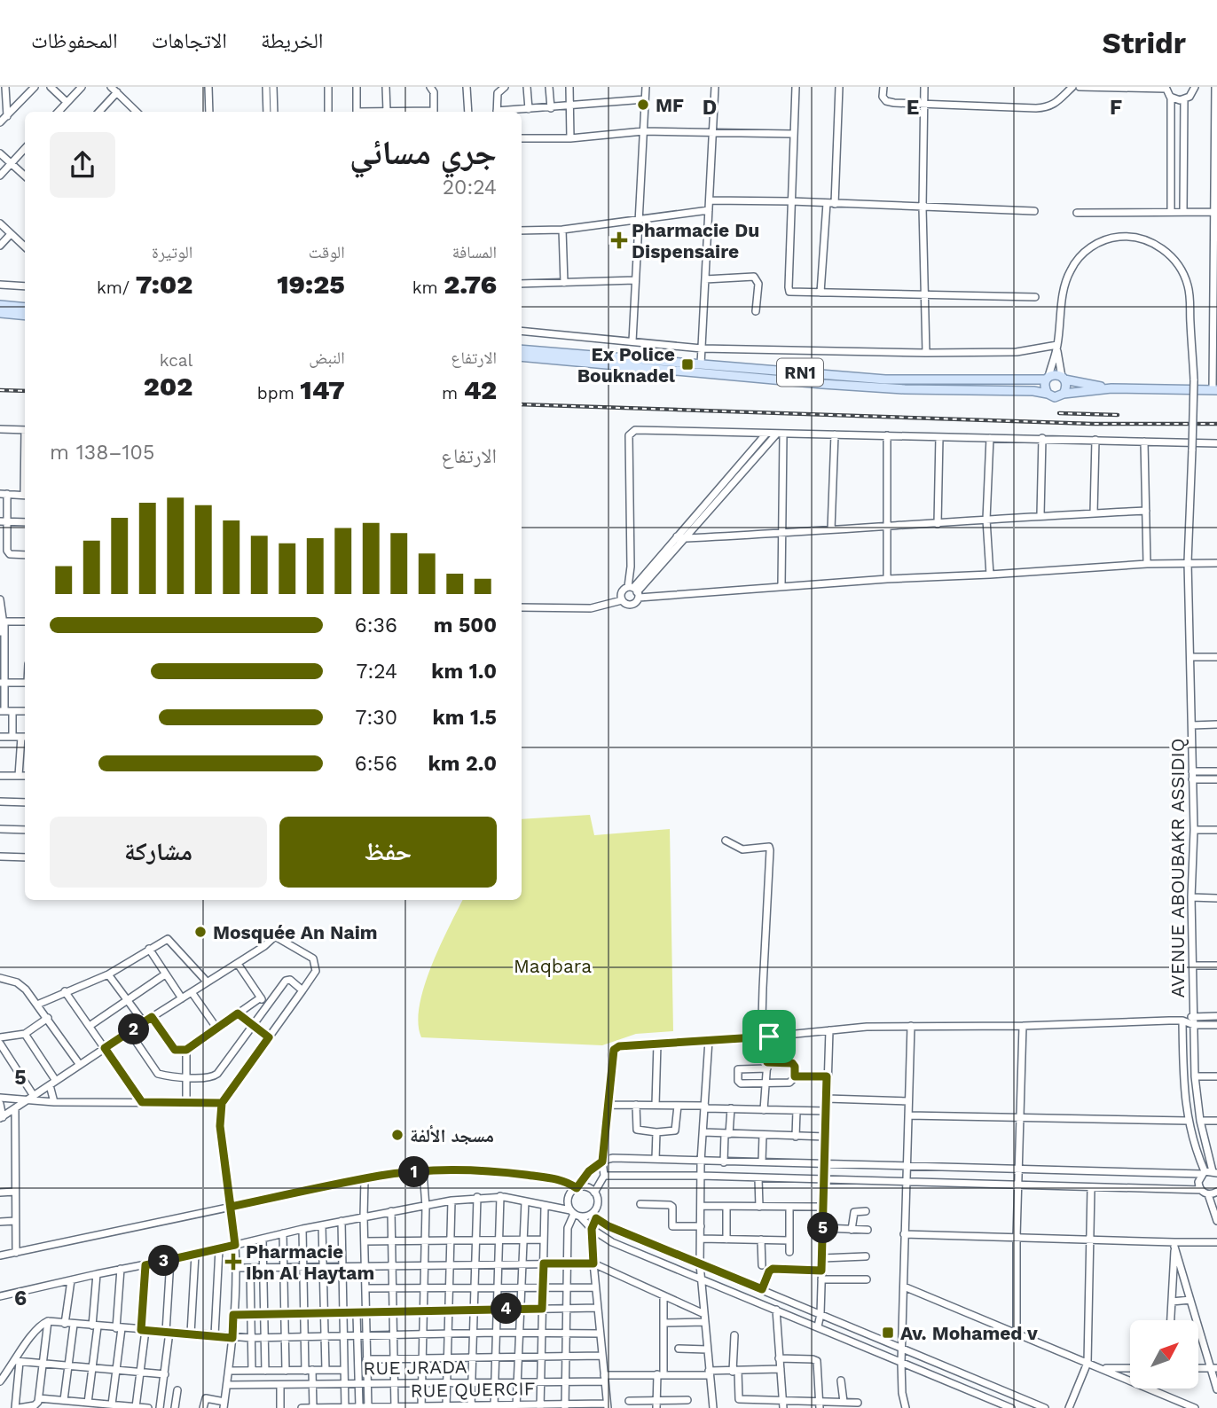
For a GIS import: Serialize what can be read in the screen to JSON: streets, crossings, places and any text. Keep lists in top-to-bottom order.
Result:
{
  "streets": {
    "main road": ["RN1"],
    "street": ["AVENUE ABOUBAKR ASSIDIQ", "RUE JRADA", "RUE QUERCIF"]
  },
  "parks": ["Maqbara"],
  "places": {
    "other": ["MF", "Mosquée An Naim", "مسجد الألفة"],
    "health": ["Pharmacie Du Dispensaire", "Pharmacie Ibn Al Haytam"],
    "transit": ["Ex Police Bouknadel", "Av. Mohamed v"]
  },
  "north": "top right",
  "page": {
    "header": "Stridr",
    "nav": ["الخريطة", "الاتجاهات", "المحفوظات"],
    "heading": ["جري مسائي", "20:24"],
    "stats": [
      ["المسافة", "2.76 km"],
      ["الوقت", "19:25"],
      ["الوتيرة", "7:02 /km"],
      ["الارتفاع", "42 m"],
      ["النبض", "147 bpm"],
      ["kcal", "202"]
    ],
    "chart": ["الارتفاع", "105–138 m"],
    "list": [
      {
        "name": "500 m",
        "note": "6:36"
      },
      {
        "name": "1.0 km",
        "note": "7:24"
      },
      {
        "name": "1.5 km",
        "note": "7:30"
      },
      {
        "name": "2.0 km",
        "note": "6:56"
      }
    ],
    "buttons": ["حفظ", "مشاركة"],
    "pins": [
      "2",
      "1",
      "5",
      "3",
      "4"
    ]
  },
  "grid": {
    "columns": ["D", "E", "F"],
    "rows": ["5", "6"]
  }
}
